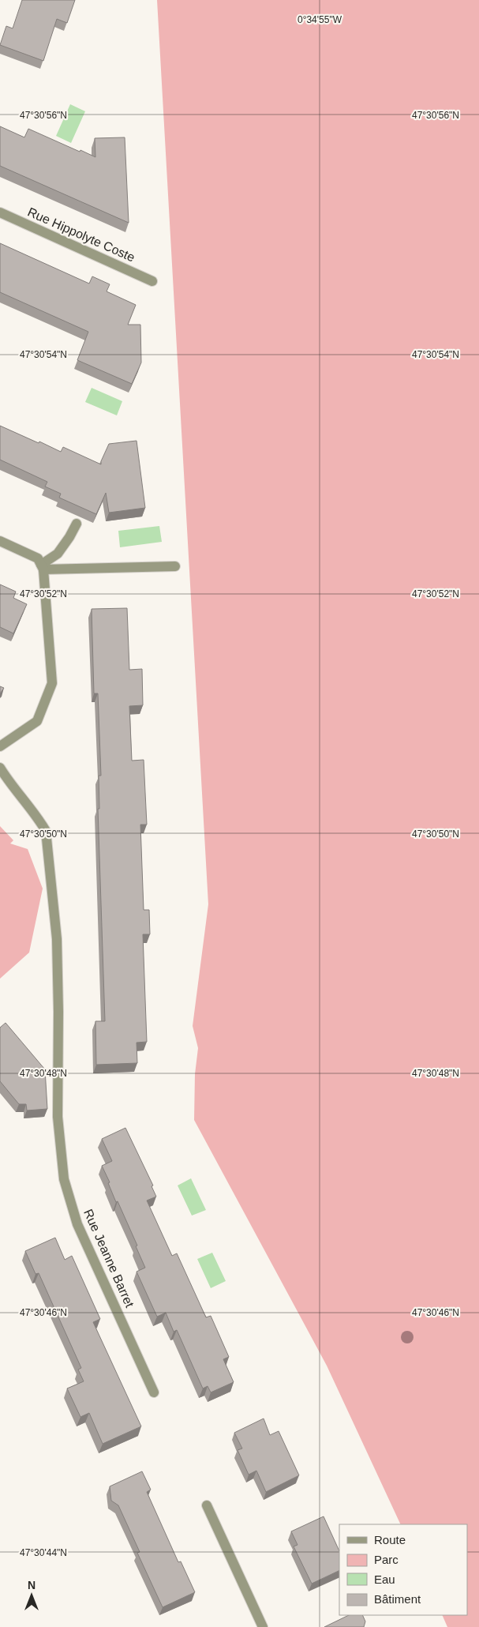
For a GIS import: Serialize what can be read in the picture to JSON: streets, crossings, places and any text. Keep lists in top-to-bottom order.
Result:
{
  "streets": {
    "street": ["Rue Hippolyte Coste", "Rue Jeanne Barret"]
  },
  "legend": [
    "Route",
    "Parc",
    "Eau",
    "Bâtiment"
  ],
  "north": "top",
  "coordinates": [
    "0°34'55\"W",
    "47°30'56\"N",
    "47°30'54\"N",
    "47°30'52\"N",
    "47°30'50\"N",
    "47°30'48\"N",
    "47°30'46\"N",
    "47°30'44\"N"
  ]
}
